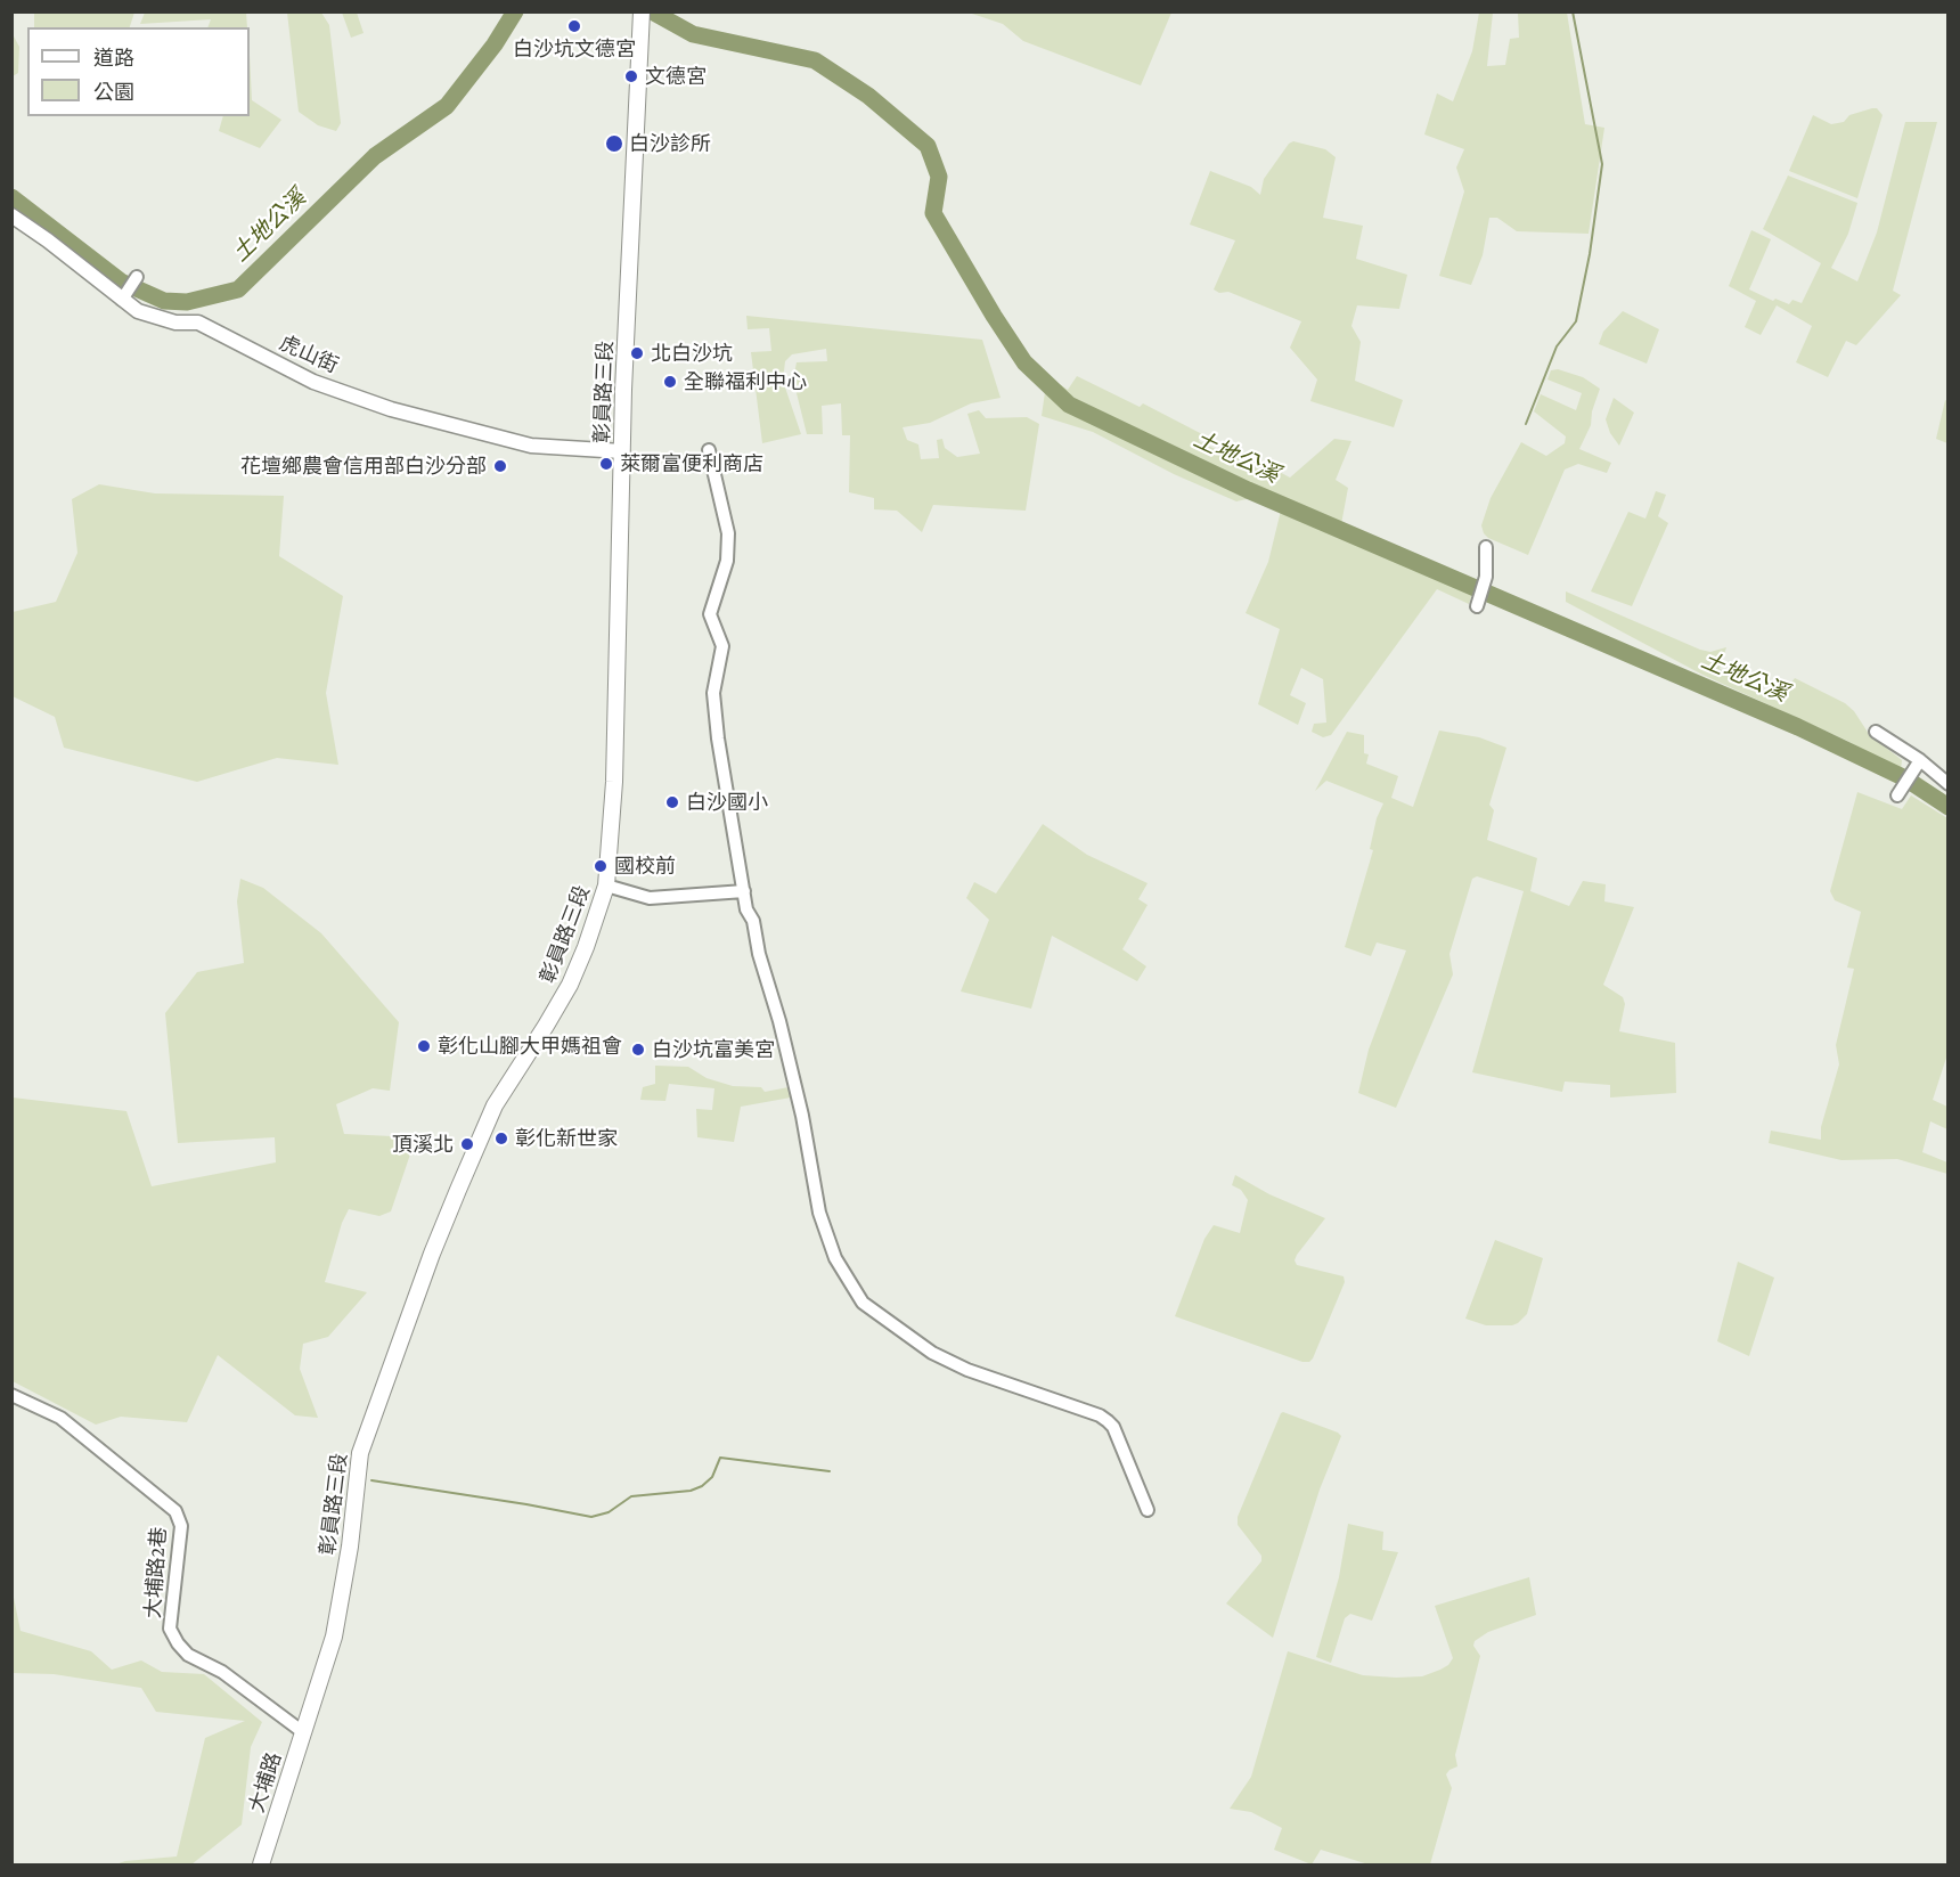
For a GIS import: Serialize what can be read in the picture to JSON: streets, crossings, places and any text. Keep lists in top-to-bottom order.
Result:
{
  "streets": {
    "main road": ["彰員路三段", "大埔路"],
    "street": ["虎山街", "大埔路2巷"]
  },
  "crossings": [
    ["虎山街", "彰員路三段"],
    ["彰員路三段", "大埔路"],
    ["大埔路2巷", "大埔路"]
  ],
  "water": ["土地公溪"],
  "places": [
    "白沙坑文德宮",
    "文德宮",
    "白沙診所",
    "北白沙坑",
    "全聯福利中心",
    "萊爾富便利商店",
    "花壇鄉農會信用部白沙分部",
    "白沙國小",
    "國校前",
    "彰化山腳大甲媽祖會",
    "白沙坑富美宮",
    "彰化新世家",
    "頂溪北"
  ],
  "legend": ["道路", "公園"]
}
